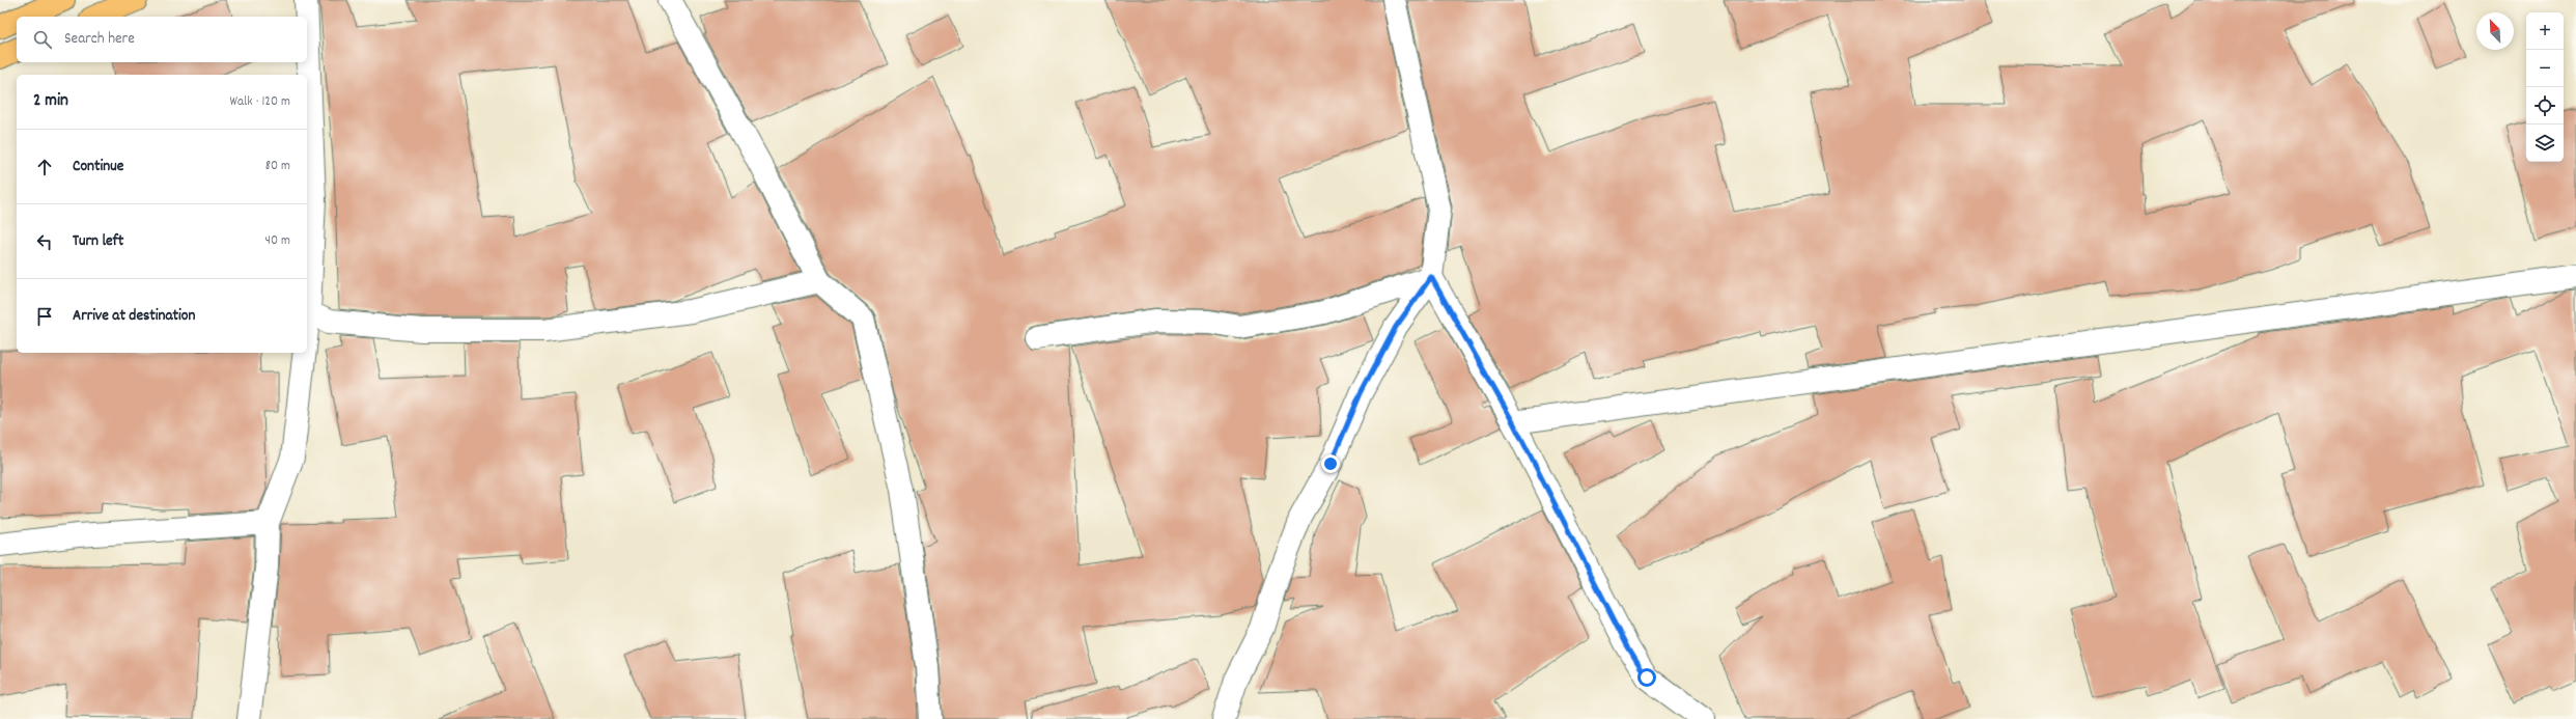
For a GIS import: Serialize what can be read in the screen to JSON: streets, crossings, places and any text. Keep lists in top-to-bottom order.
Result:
{
  "north": "top left",
  "page": {
    "map_buttons": ["+", "−"],
    "search": "Search here",
    "heading": ["2 min", "Walk · 120 m"],
    "list": [
      ["Continue", "80 m"],
      ["Turn left", "40 m"],
      "Arrive at destination"
    ]
  }
}
